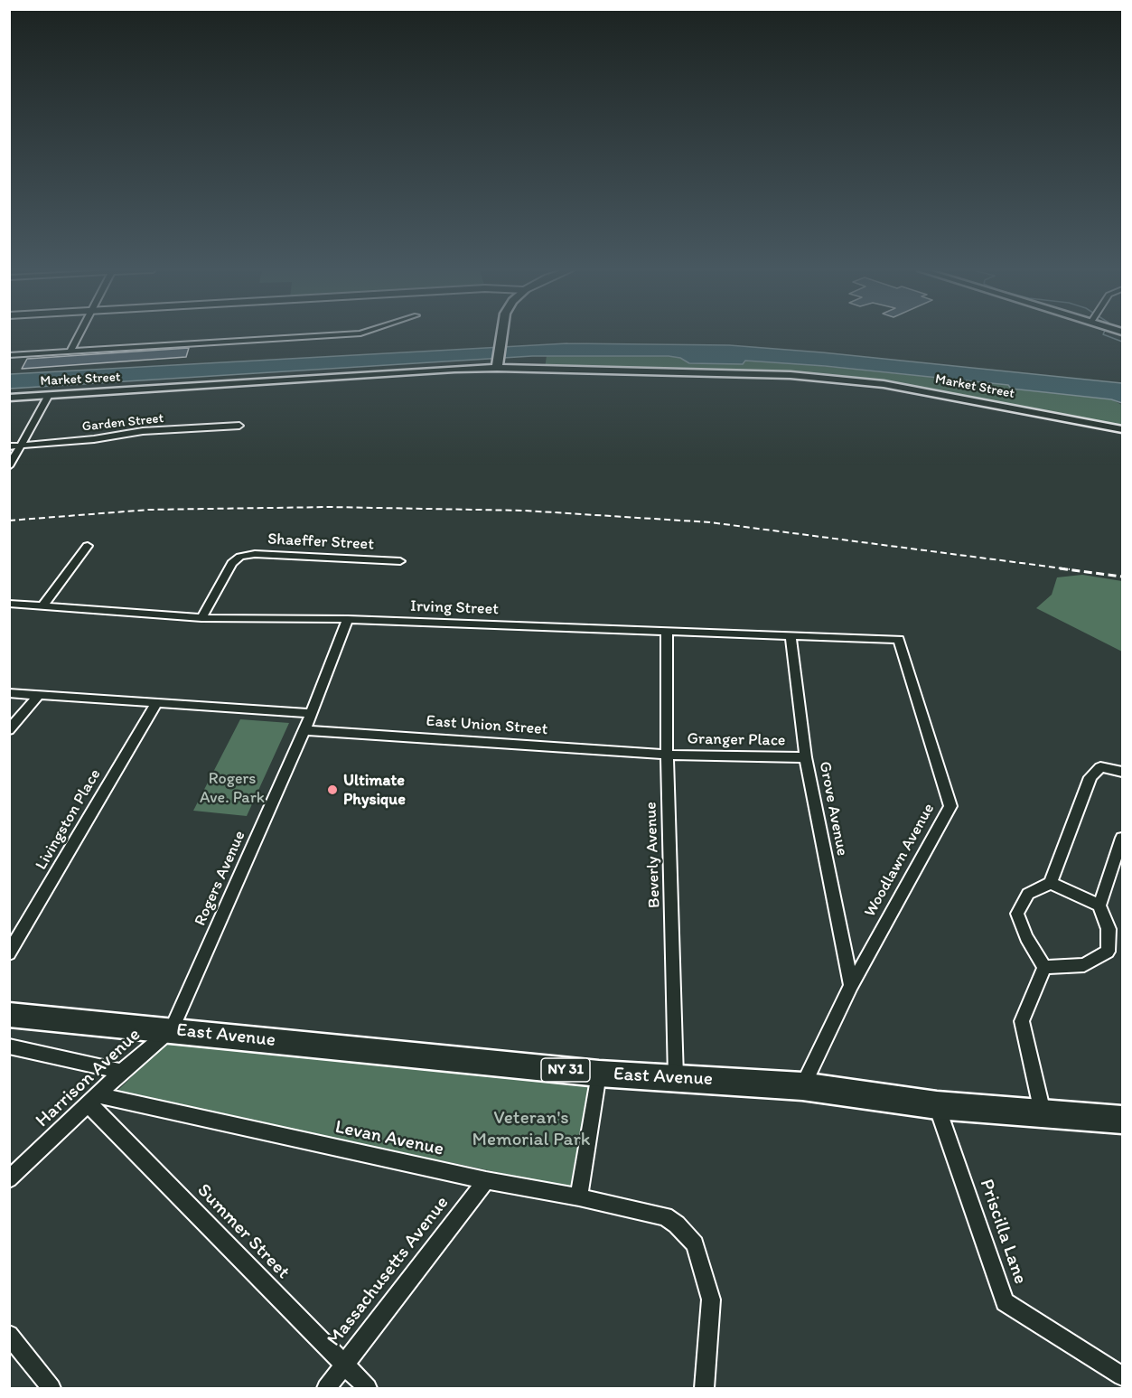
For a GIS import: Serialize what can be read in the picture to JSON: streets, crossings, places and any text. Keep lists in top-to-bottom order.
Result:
{
  "streets": {
    "highway": ["East Avenue", "NY 31"],
    "street": [
      "Market Street",
      "Garden Street",
      "Shaeffer Street",
      "Irving Street",
      "East Union Street",
      "Granger Place",
      "Grove Avenue",
      "Livingston Place",
      "Beverly Avenue",
      "Woodlawn Avenue",
      "Rogers Avenue",
      "Harrison Avenue",
      "Levan Avenue",
      "Summer Street",
      "Priscilla Lane",
      "Massachusetts Avenue"
    ]
  },
  "crossings": [
    ["Shaeffer Street", "Irving Street"],
    ["Irving Street", "Grove Avenue"],
    ["Irving Street", "Beverly Avenue"],
    ["Irving Street", "Woodlawn Avenue"],
    ["Irving Street", "Rogers Avenue"],
    ["East Union Street", "Granger Place"],
    ["East Union Street", "Beverly Avenue"],
    ["East Union Street", "Rogers Avenue"],
    ["Granger Place", "Grove Avenue"],
    ["Granger Place", "Beverly Avenue"],
    ["Grove Avenue", "Woodlawn Avenue"],
    ["Beverly Avenue", "East Avenue"],
    ["Woodlawn Avenue", "East Avenue"],
    ["Rogers Avenue", "East Avenue"],
    ["Rogers Avenue", "Harrison Avenue"],
    ["East Avenue", "Harrison Avenue"],
    ["East Avenue", "Priscilla Lane"],
    ["Harrison Avenue", "Levan Avenue"],
    ["Harrison Avenue", "Summer Street"],
    ["Levan Avenue", "Summer Street"],
    ["Levan Avenue", "Massachusetts Avenue"],
    ["Summer Street", "Massachusetts Avenue"]
  ],
  "parks": ["Rogers Ave. Park", "Veteran's Memorial Park"],
  "places": ["Ultimate Physique"]
}
